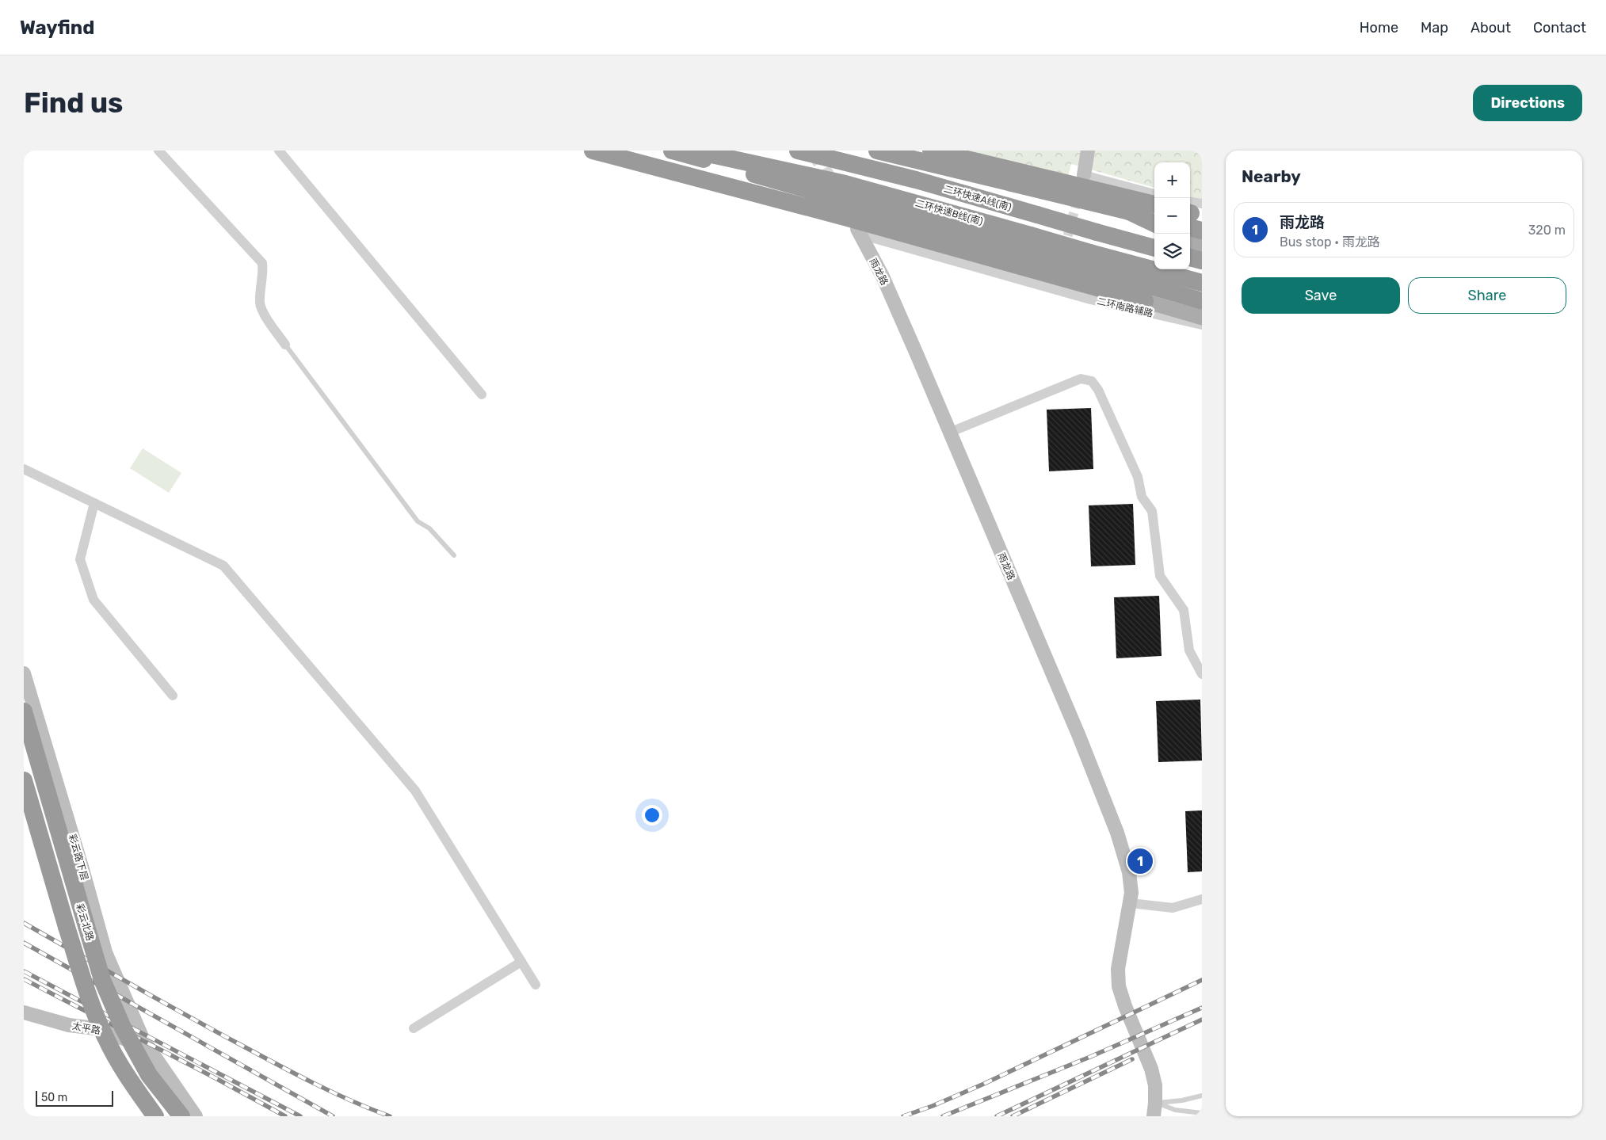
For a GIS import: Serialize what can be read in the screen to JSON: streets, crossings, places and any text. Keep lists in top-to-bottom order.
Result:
{
  "streets": {
    "highway": ["二环快速A线(南)", "二环快速B线(南)", "彩云北路"],
    "street": [
      "雨龙路",
      "二环南路辅路",
      "彩云路下层",
      "太平路"
    ]
  },
  "crossings": [
    ["雨龙路", "二环南路辅路"],
    ["彩云路下层", "太平路"]
  ],
  "scale_bar": "50 m",
  "page": {
    "header": "Wayfind",
    "nav": [
      "Home",
      "Map",
      "About",
      "Contact"
    ],
    "buttons": [
      "Directions",
      ["Save", "Share"]
    ],
    "title": "Find us",
    "heading": "Nearby",
    "map_buttons": ["+", "−"],
    "list": [
      {
        "mark": "1",
        "name": "雨龙路",
        "note": "Bus stop · 雨龙路",
        "value": "320 m"
      }
    ],
    "pins": "1",
    "scale": "50 m"
  }
}
